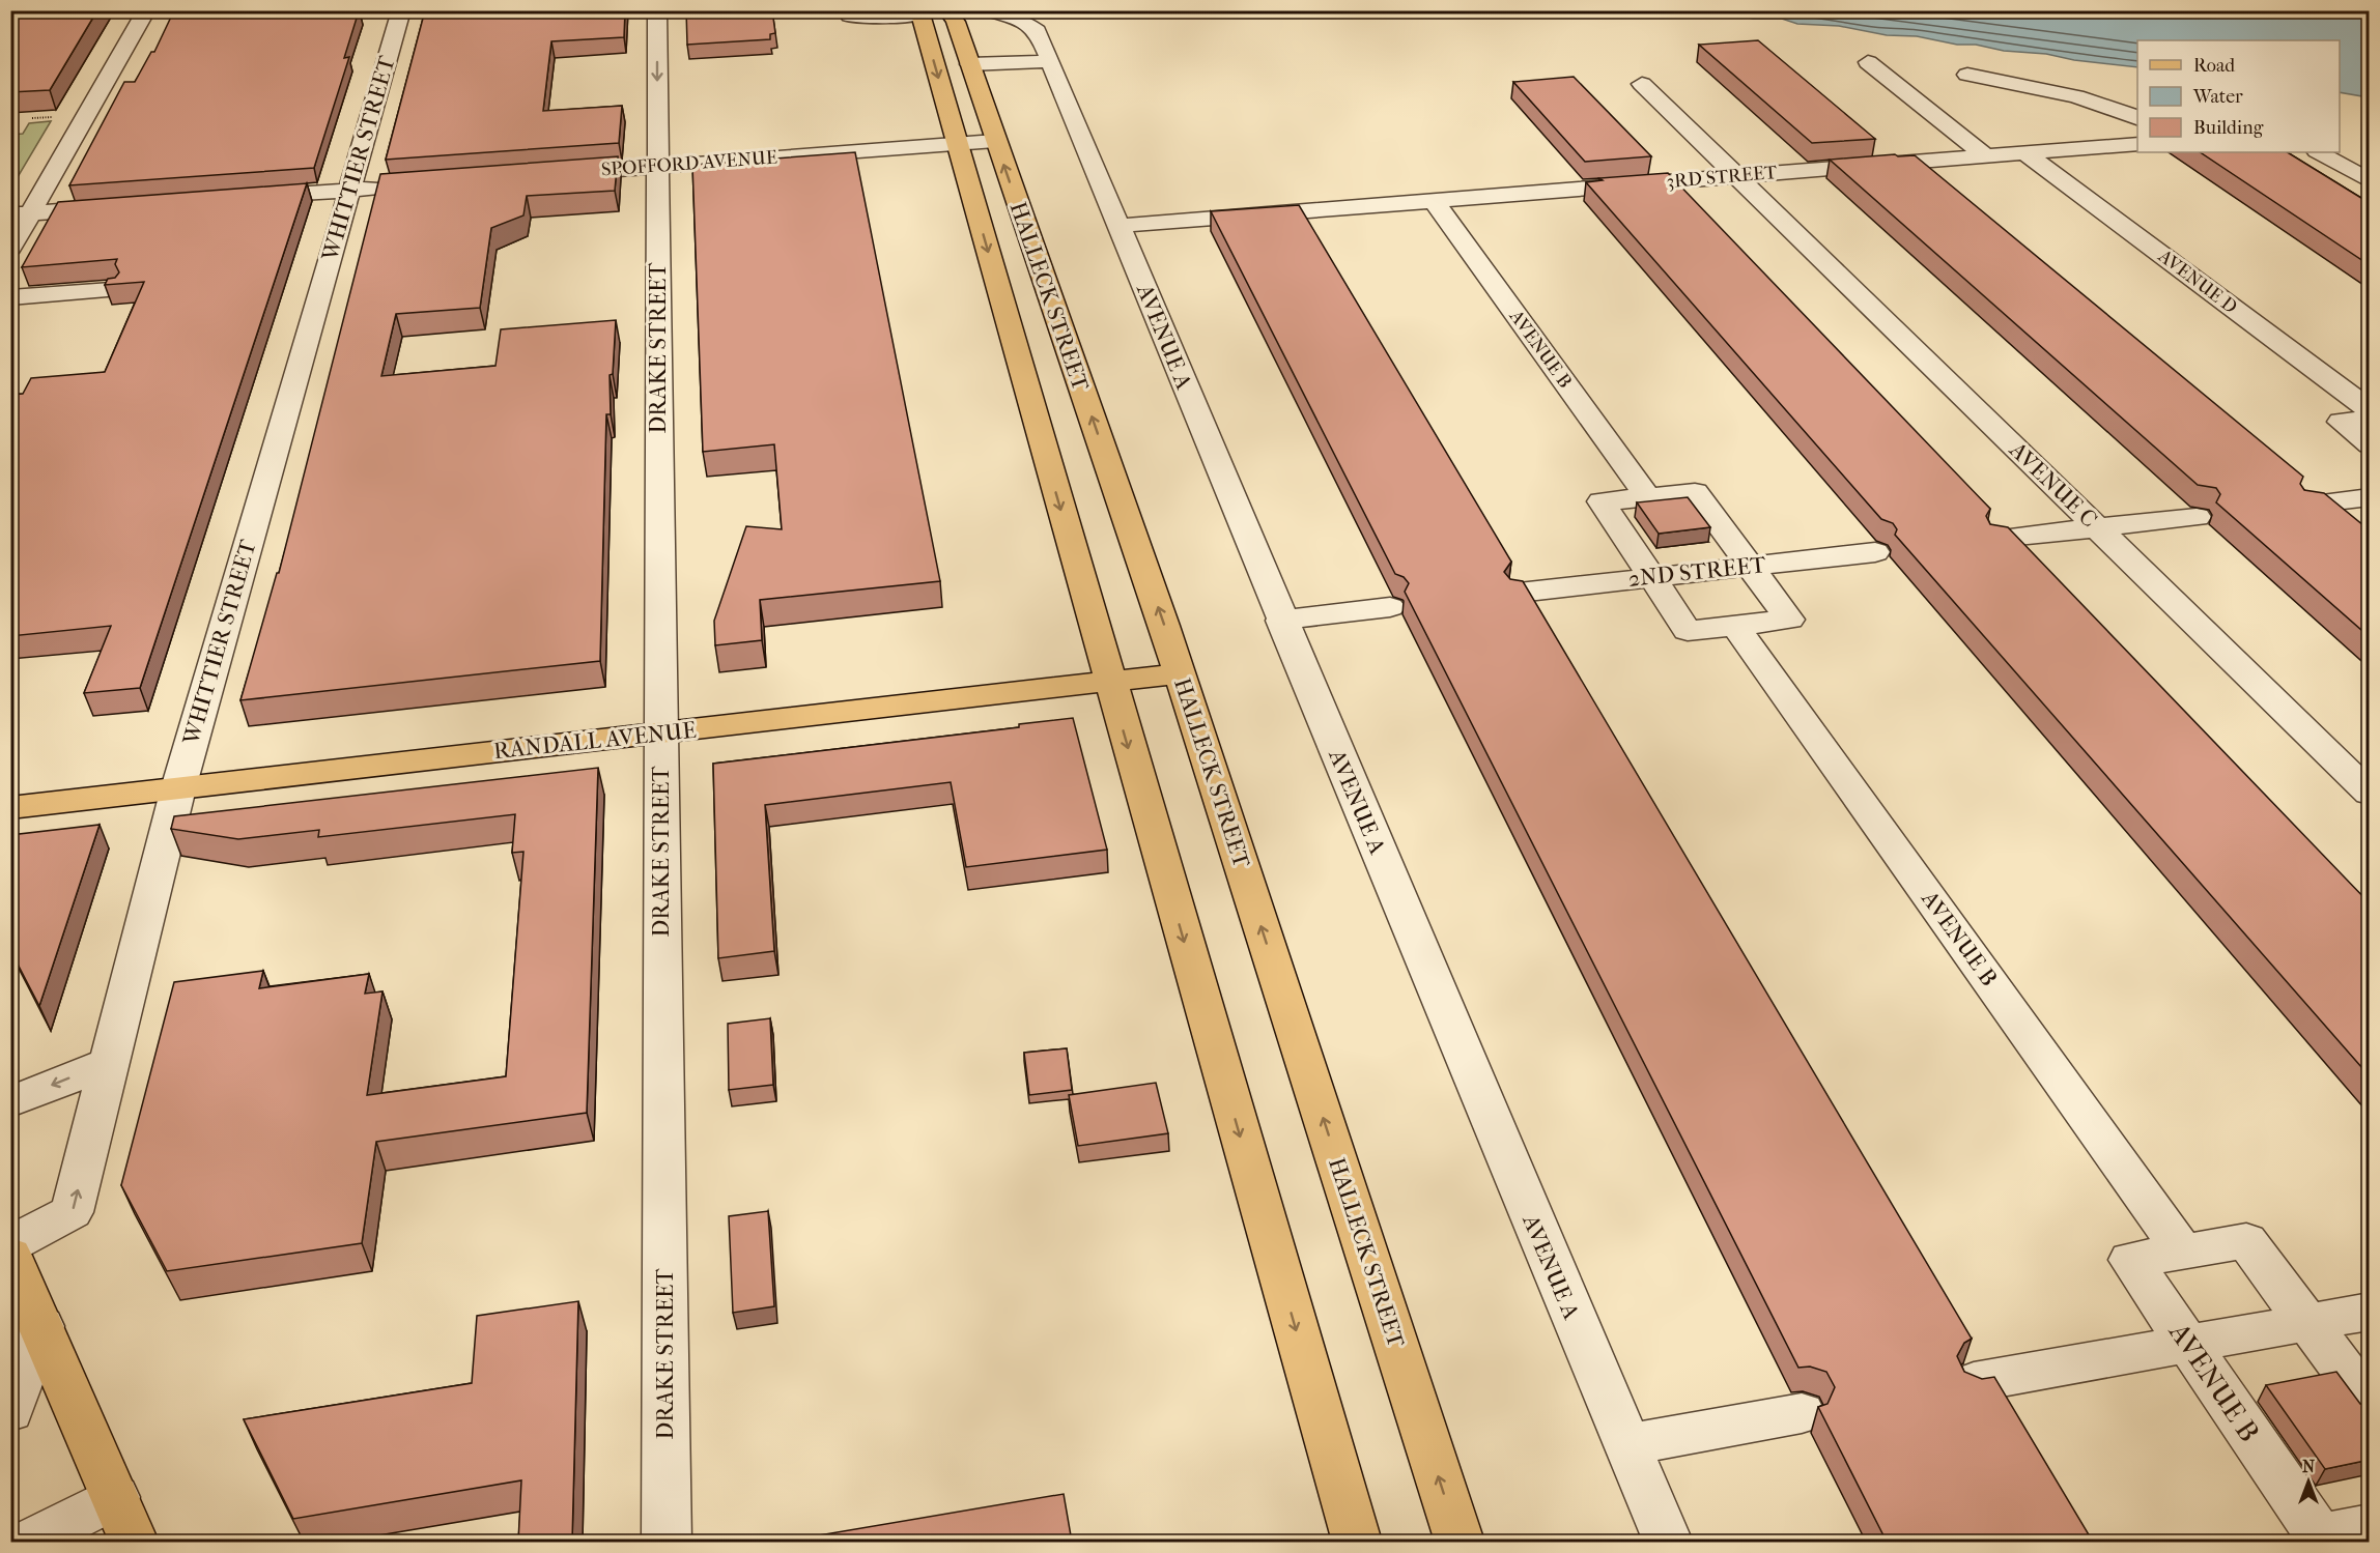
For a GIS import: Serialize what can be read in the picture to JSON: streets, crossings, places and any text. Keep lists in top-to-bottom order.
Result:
{
  "streets": {
    "main road": ["HALLECK STREET", "RANDALL AVENUE"],
    "street": [
      "WHITTIER STREET",
      "SPOFFORD AVENUE",
      "3RD STREET",
      "AVENUE D",
      "AVENUE A",
      "DRAKE STREET",
      "AVENUE B",
      "AVENUE C",
      "2ND STREET"
    ]
  },
  "crossings": [
    ["WHITTIER STREET", "RANDALL AVENUE"],
    ["SPOFFORD AVENUE", "HALLECK STREET"],
    ["SPOFFORD AVENUE", "DRAKE STREET"],
    ["3RD STREET", "AVENUE D"],
    ["3RD STREET", "AVENUE A"],
    ["3RD STREET", "AVENUE B"],
    ["3RD STREET", "AVENUE C"],
    ["HALLECK STREET", "RANDALL AVENUE"],
    ["DRAKE STREET", "RANDALL AVENUE"]
  ],
  "legend": ["Road", "Water", "Building"],
  "north": "top"
}
